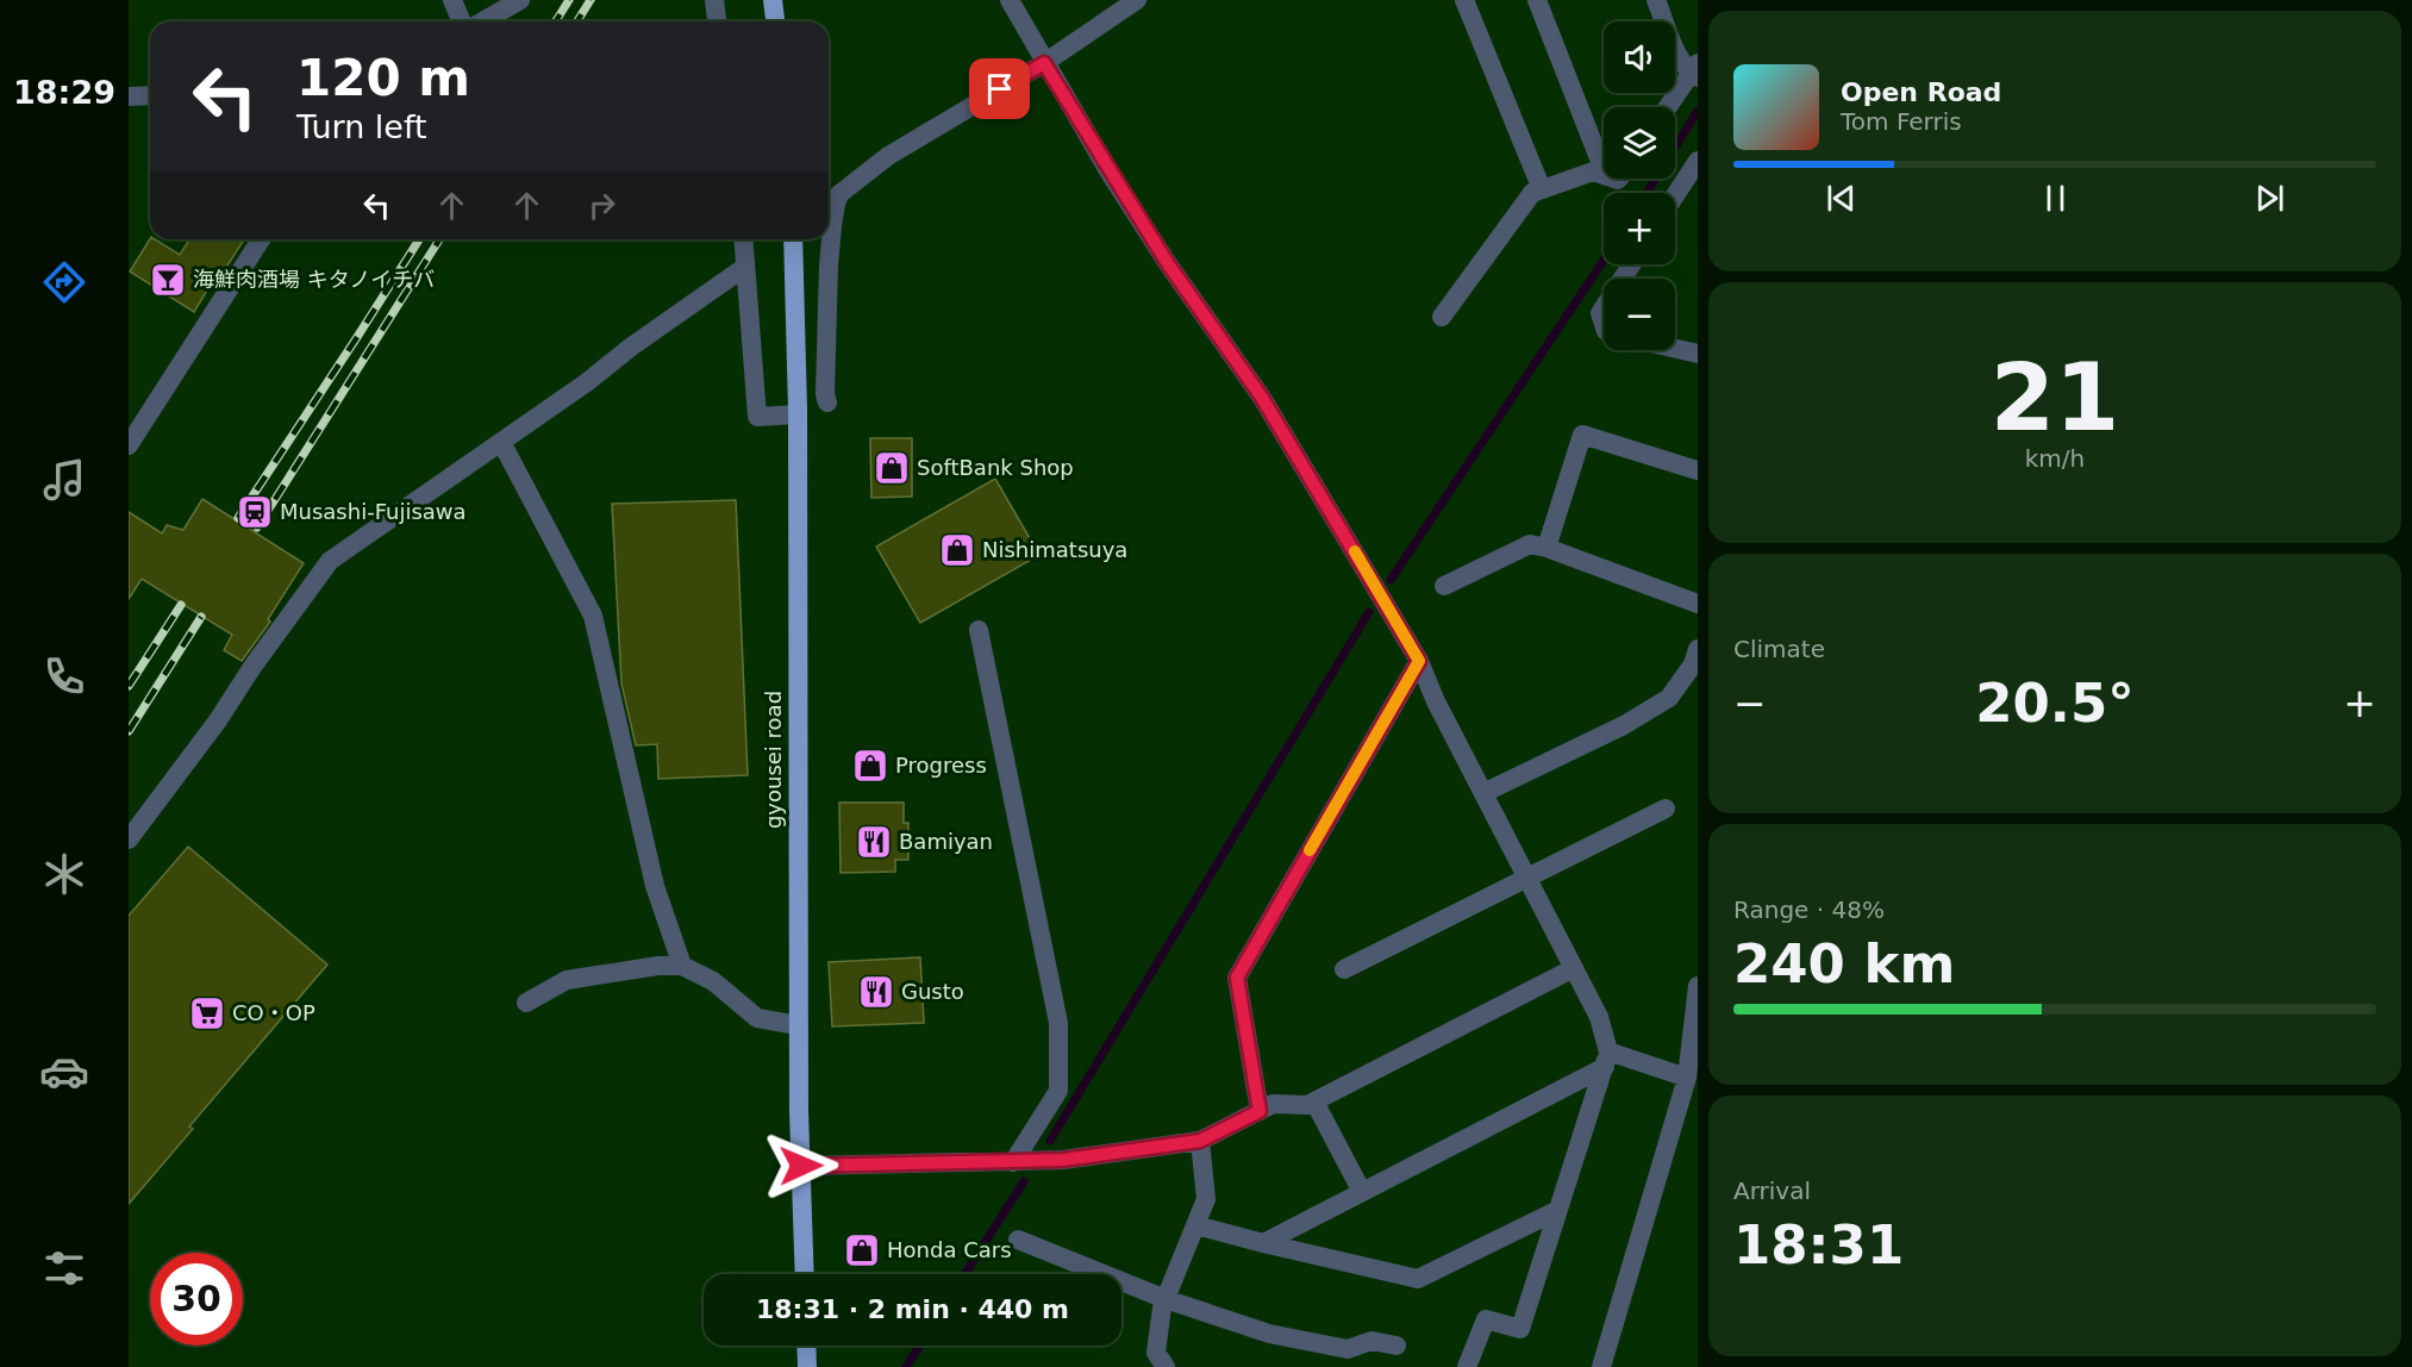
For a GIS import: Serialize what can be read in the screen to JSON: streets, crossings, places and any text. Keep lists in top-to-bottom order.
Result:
{
  "streets": {
    "highway": ["gyousei road"]
  },
  "places": {
    "bar": ["海鮮肉酒場 キタノイチバ"],
    "shop": [
      "SoftBank Shop",
      "Nishimatsuya",
      "Progress",
      "Honda Cars"
    ],
    "station": ["Musashi-Fujisawa"],
    "restaurant": ["Bamiyan", "Gusto"],
    "supermarket": ["CO・OP"]
  },
  "page": {
    "tabs": "18:29",
    "map_buttons": ["+", "−"],
    "turn": ["120 m", "Turn left"],
    "song": ["Open Road", "Tom Ferris"],
    "tile": [
      ["21", "km/h"],
      "Climate",
      ["Range · 48%", "240 km"],
      ["Arrival", "18:31"]
    ],
    "heat": ["−", "20.5°", "+"],
    "limit": "30",
    "trip": "18:31 · 2 min · 440 m"
  }
}
